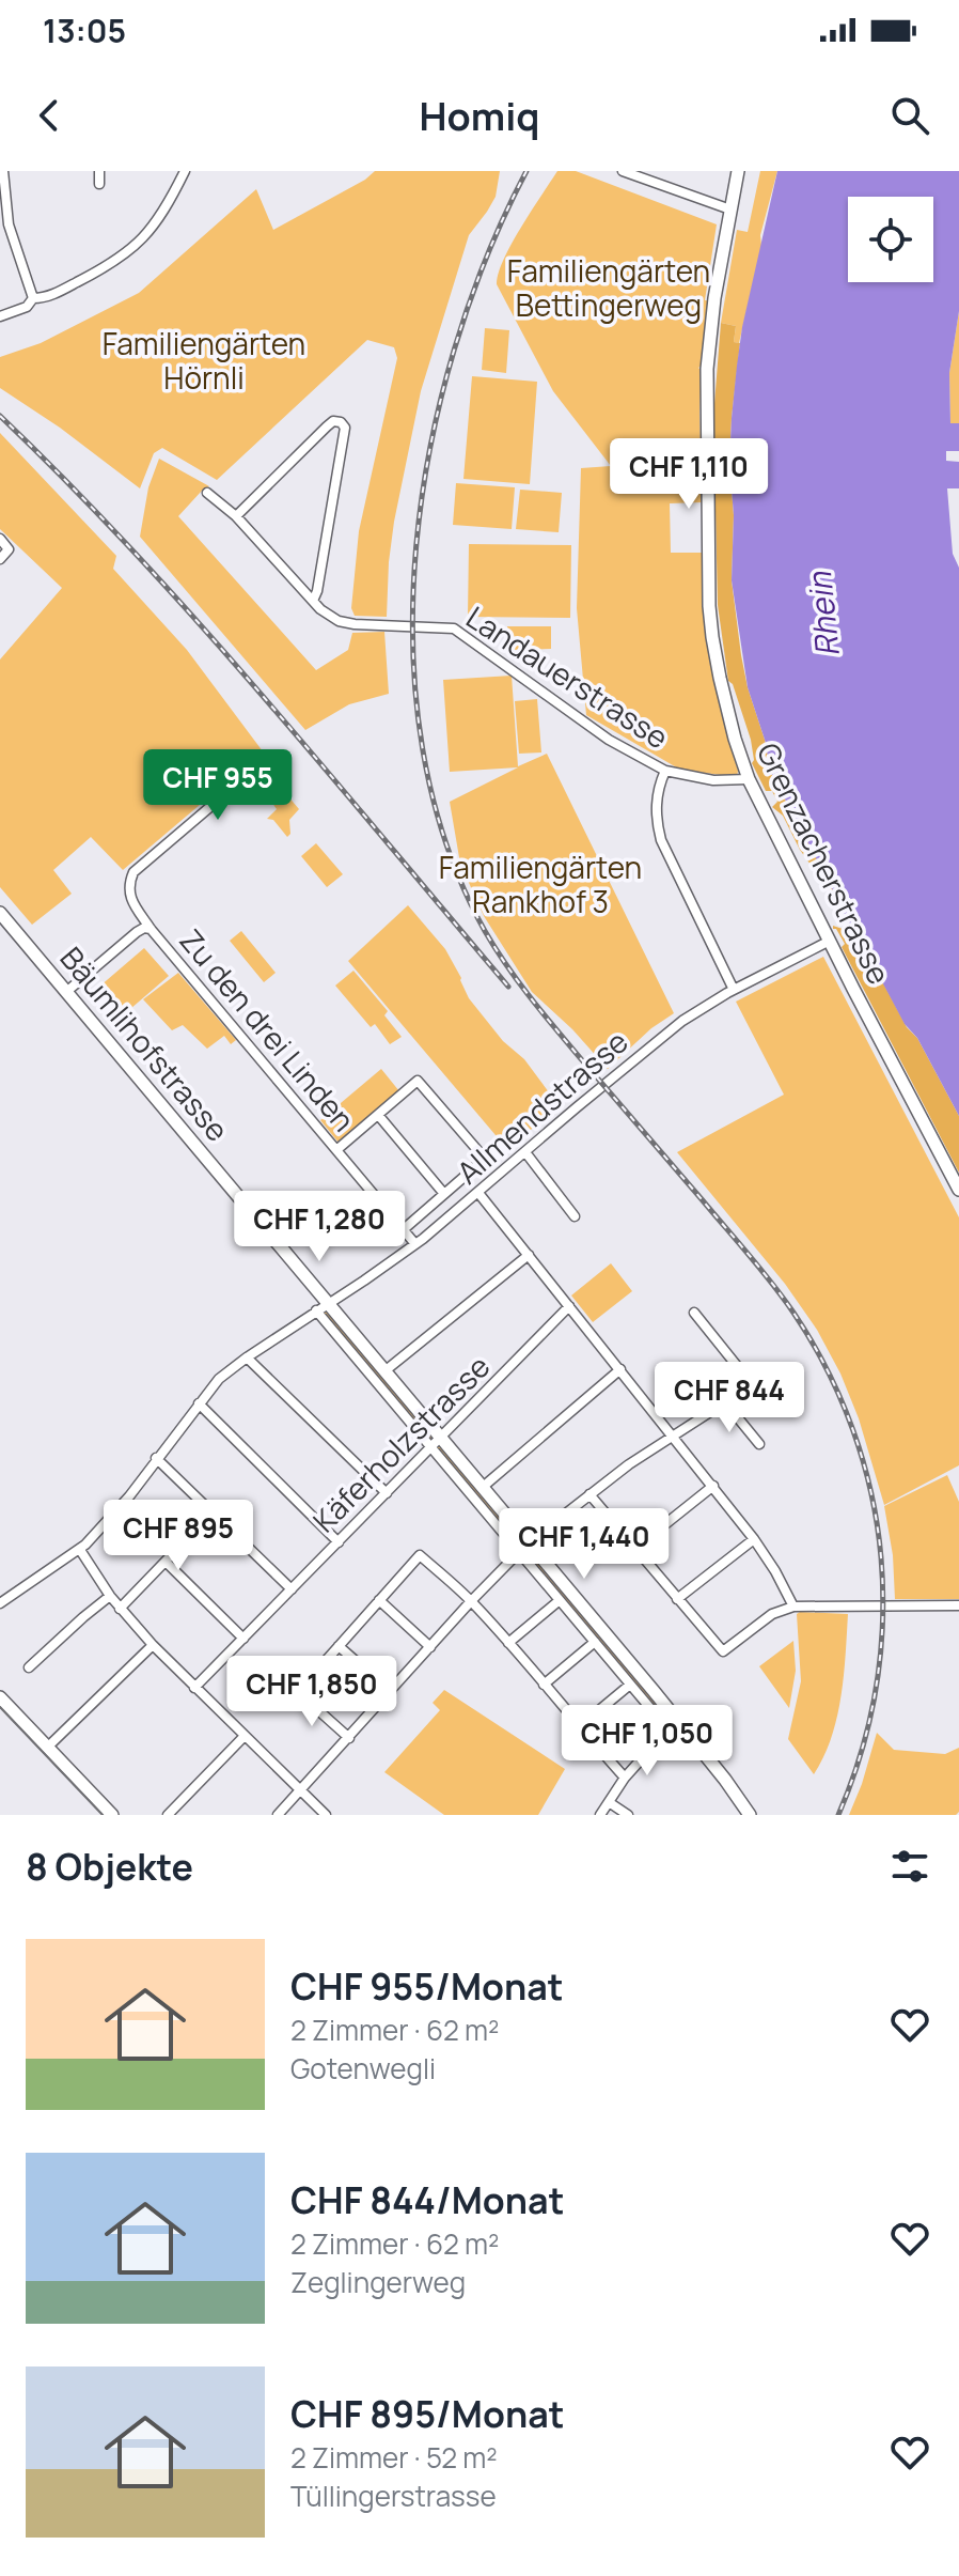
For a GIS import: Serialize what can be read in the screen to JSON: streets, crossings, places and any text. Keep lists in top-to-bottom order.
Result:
{
  "streets": {
    "main road": ["Grenzacherstrasse", "Bäumlihofstrasse"],
    "street": [
      "Landauerstrasse",
      "Zu den drei Linden",
      "Allmendstrasse",
      "Käferholzstrasse"
    ]
  },
  "crossings": [
    ["Landauerstrasse", "Grenzacherstrasse"],
    ["Grenzacherstrasse", "Allmendstrasse"],
    ["Zu den drei Linden", "Bäumlihofstrasse"],
    ["Zu den drei Linden", "Allmendstrasse"],
    ["Bäumlihofstrasse", "Allmendstrasse"],
    ["Bäumlihofstrasse", "Käferholzstrasse"]
  ],
  "water": ["Rhein"],
  "parks": ["Familiengärten Bettingerweg", "Familiengärten Hörnli", "Familiengärten Rankhof 3"],
  "page": {
    "status": "13:05",
    "header": "Homiq",
    "price": [
      "CHF 1,110",
      "CHF 955",
      "CHF 1,280",
      "CHF 844",
      "CHF 895",
      "CHF 1,440",
      "CHF 1,850",
      "CHF 1,050"
    ],
    "heading": "8 Objekte",
    "list": [
      {
        "name": "CHF 955/Monat",
        "note": "2 Zimmer · 62 m² · Gotenwegli"
      },
      {
        "name": "CHF 844/Monat",
        "note": "2 Zimmer · 62 m² · Zeglingerweg"
      },
      {
        "name": "CHF 895/Monat",
        "note": "2 Zimmer · 52 m² · Tüllingerstrasse"
      }
    ]
  }
}
